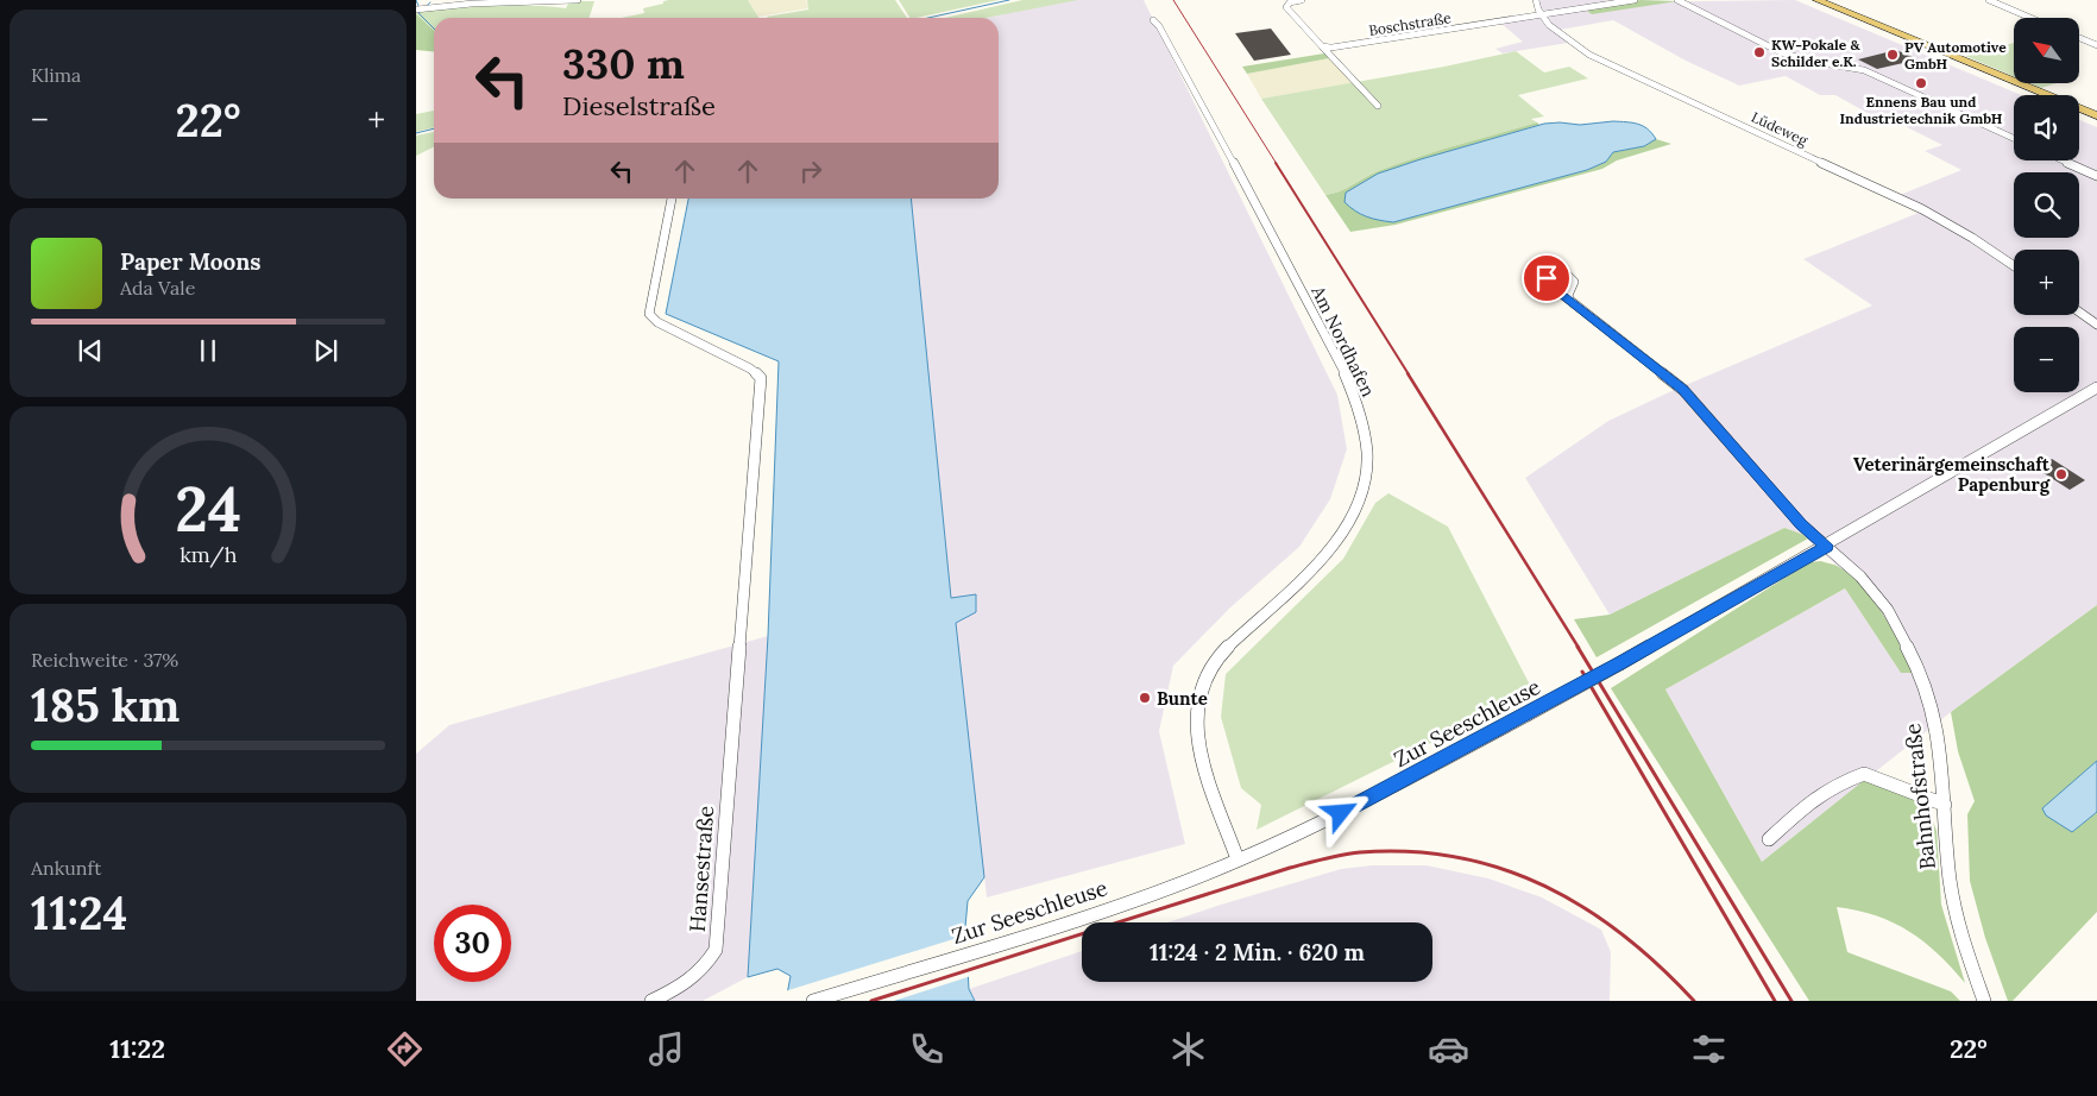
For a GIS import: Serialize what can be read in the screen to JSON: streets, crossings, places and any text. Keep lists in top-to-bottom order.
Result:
{
  "streets": {
    "street": [
      "Boschstraße",
      "Lüdeweg",
      "Am Nordhafen",
      "Zur Seeschleuse",
      "Bahnhofstraße",
      "Hansestraße"
    ]
  },
  "crossings": [
    ["Boschstraße", "Lüdeweg"],
    ["Am Nordhafen", "Zur Seeschleuse"],
    ["Zur Seeschleuse", "Bahnhofstraße"]
  ],
  "places": [
    "KW-Pokale & Schilder e.K.",
    "PV Automotive GmbH",
    "Ennens Bau und Industrietechnik GmbH",
    "Veterinärgemeinschaft Papenburg",
    "Bunte"
  ],
  "north": "top left",
  "page": {
    "tile": [
      "Klima",
      ["Reichweite · 37%", "185 km"],
      ["Ankunft", "11:24"]
    ],
    "map_buttons": ["+", "−"],
    "turn": ["330 m", "Dieselstraße"],
    "heat": ["−", "22°", "+"],
    "song": ["Paper Moons", "Ada Vale"],
    "limit": "30",
    "trip": "11:24 · 2 Min. · 620 m",
    "tabs": ["11:22", "22°"],
    "gauge": ["24", "km/h"]
  }
}
